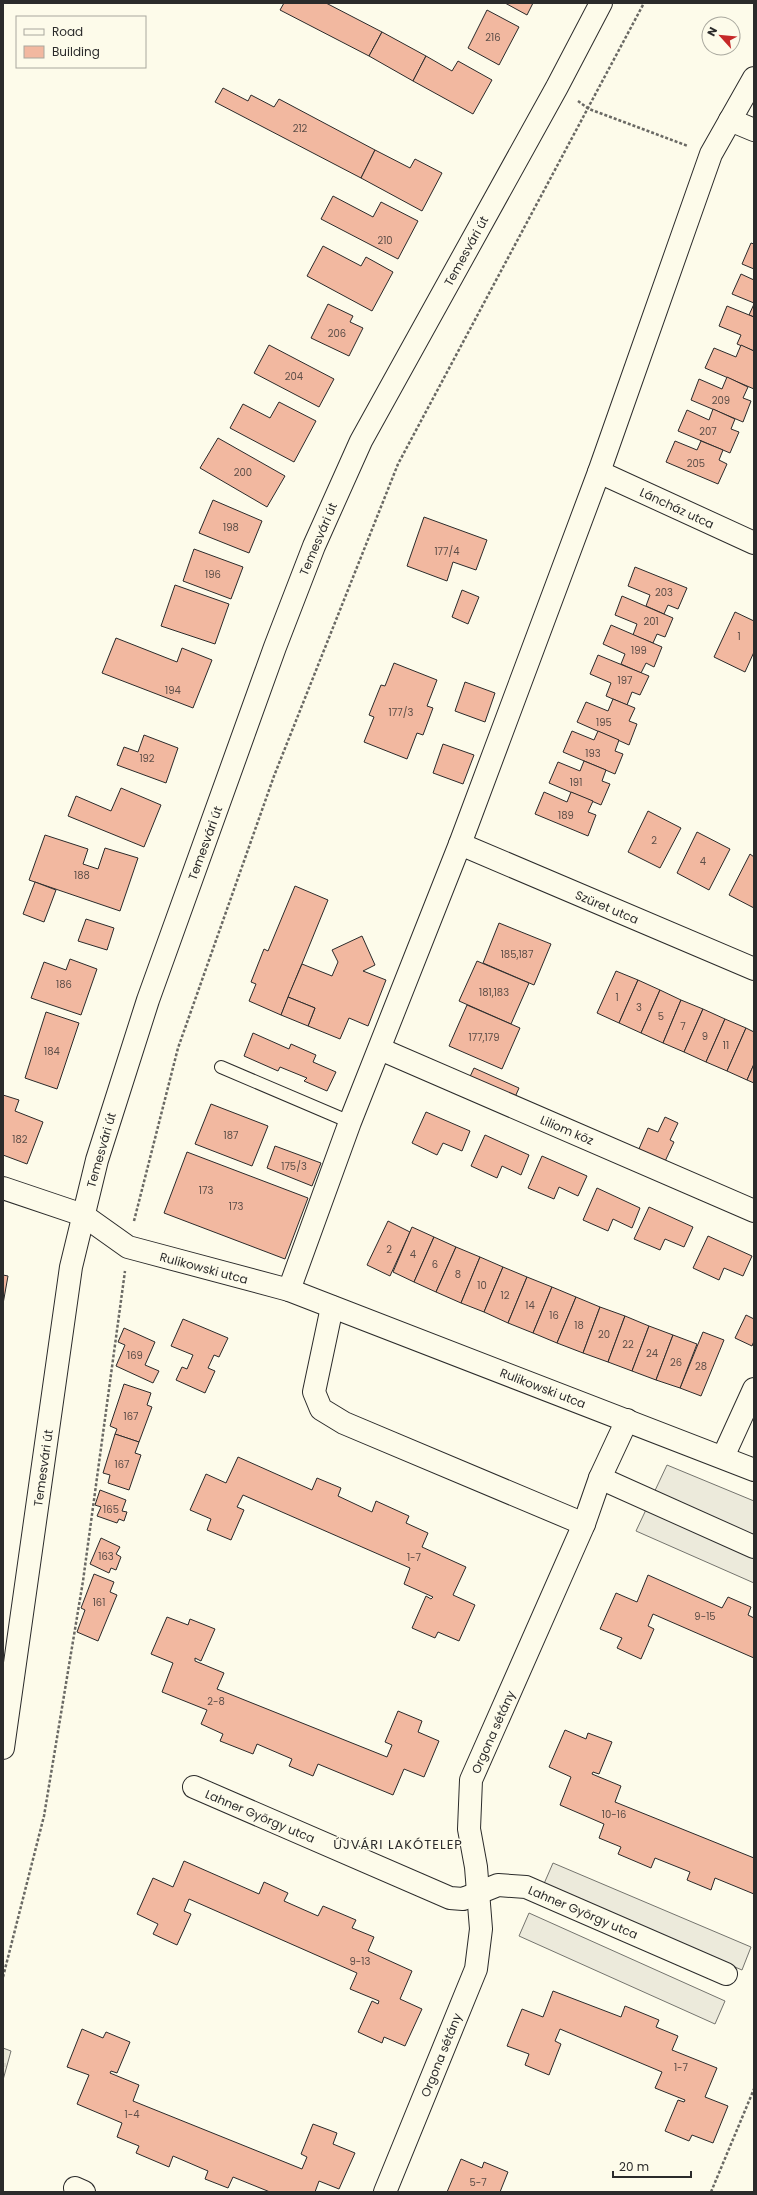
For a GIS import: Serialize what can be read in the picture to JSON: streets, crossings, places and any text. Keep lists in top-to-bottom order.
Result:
{
  "streets": {
    "street": [
      "Temesvári út",
      "Láncház utca",
      "Szüret utca",
      "Liliom köz",
      "Rulikowski utca",
      "Orgona sétány",
      "Lahner György utca"
    ]
  },
  "crossings": [
    ["Temesvári út", "Rulikowski utca"],
    ["Rulikowski utca", "Orgona sétány"],
    ["Orgona sétány", "Lahner György utca"]
  ],
  "districts": ["ÚJVÁRI LAKÓTELEP"],
  "house_numbers": [
    "216",
    "212",
    "210",
    "206",
    "204",
    "209",
    "207",
    "205",
    "200",
    "198",
    "177/4",
    "196",
    "203",
    "201",
    "1",
    "199",
    "197",
    "194",
    "177/3",
    "195",
    "193",
    "192",
    "191",
    "189",
    "2",
    "4",
    "188",
    "185,187",
    "186",
    "181,183",
    "1",
    "3",
    "5",
    "7",
    "9",
    "177,179",
    "11",
    "184",
    "187",
    "182",
    "175/3",
    "173",
    "173",
    "2",
    "4",
    "6",
    "8",
    "10",
    "12",
    "14",
    "16",
    "18",
    "20",
    "22",
    "24",
    "169",
    "26",
    "28",
    "167",
    "167",
    "165",
    "163",
    "1-7",
    "161",
    "9-15",
    "2-8",
    "10-16",
    "9-13",
    "1-7",
    "1-4",
    "5-7"
  ],
  "legend": ["Road", "Building"],
  "scale_bar": "20 m",
  "north": "top left"
}
